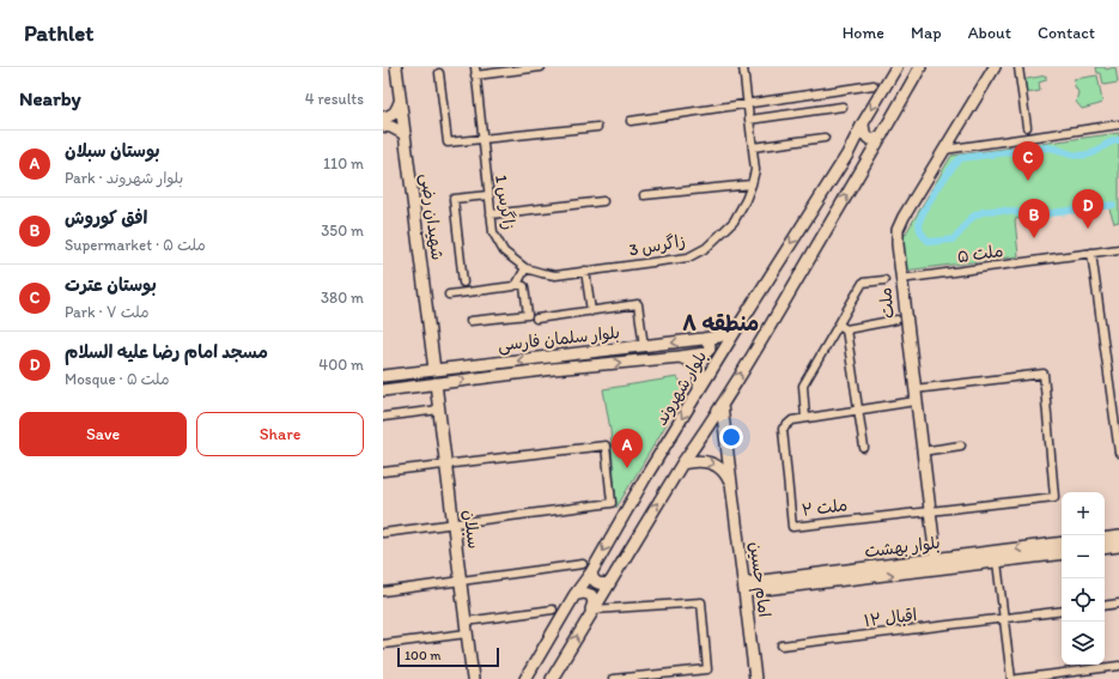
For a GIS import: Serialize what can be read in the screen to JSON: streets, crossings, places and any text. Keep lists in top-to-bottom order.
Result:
{
  "streets": {
    "main road": [
      "شهیدان رضی",
      "ملت",
      "بلوار سلمان فارسی",
      "بلوار شهروند",
      "سبلان",
      "بلوار بهشت",
      "امام حسین"
    ],
    "street": [
      "زاگرس 1",
      "زاگرس 3",
      "ملت ۵",
      "ملت ۲",
      "اقبال ۱۲"
    ]
  },
  "crossings": [
    ["زاگرس 1", "زاگرس 3"],
    ["شهیدان رضی", "بلوار سلمان فارسی"],
    ["ملت ۵", "ملت"],
    ["ملت", "ملت ۲"],
    ["ملت", "بلوار بهشت"],
    ["بلوار سلمان فارسی", "بلوار شهروند"],
    ["بلوار سلمان فارسی", "سبلان"],
    ["بلوار بهشت", "امام حسین"]
  ],
  "districts": ["منطقه ۸"],
  "scale_bar": "100 m",
  "page": {
    "header": "Pathlet",
    "nav": [
      "Home",
      "Map",
      "About",
      "Contact"
    ],
    "heading": ["Nearby", "4 results"],
    "list": [
      {
        "mark": "A",
        "name": "بوستان سبلان",
        "note": "Park · بلوار شهروند",
        "value": "110 m"
      },
      {
        "mark": "B",
        "name": "افق کوروش",
        "note": "Supermarket · ملت ۵",
        "value": "350 m"
      },
      {
        "mark": "C",
        "name": "بوستان عترت",
        "note": "Park · ملت ۷",
        "value": "380 m"
      },
      {
        "mark": "D",
        "name": "مسجد امام رضا علیه السلام",
        "note": "Mosque · ملت ۵",
        "value": "400 m"
      }
    ],
    "pins": [
      "C",
      "D",
      "B",
      "A"
    ],
    "buttons": ["Save", "Share"],
    "map_buttons": ["+", "−"],
    "scale": "100 m"
  }
}
